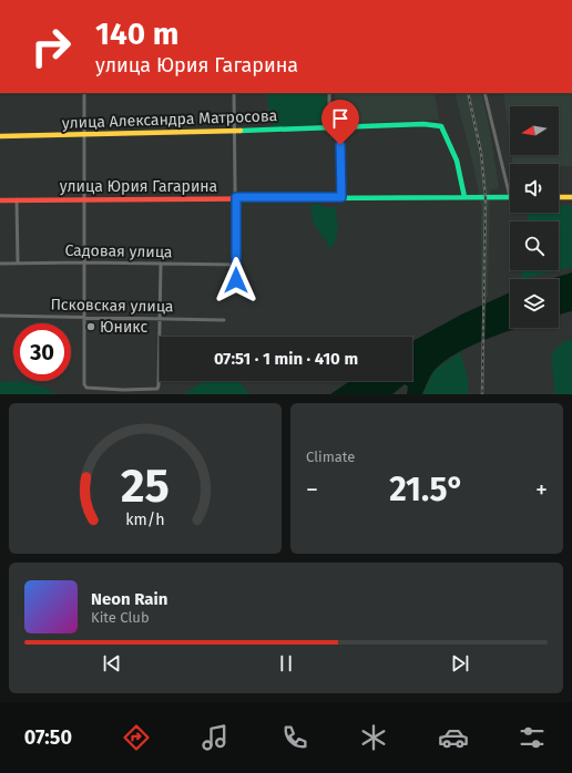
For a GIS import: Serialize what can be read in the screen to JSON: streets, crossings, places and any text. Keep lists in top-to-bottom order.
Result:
{
  "streets": {
    "street": [
      "улица Александра Матросова",
      "улица Юрия Гагарина",
      "Садовая улица",
      "Псковская улица"
    ]
  },
  "crossings": [
    ["улица Александра Матросова", "улица Юрия Гагарина"]
  ],
  "places": ["Юникс"],
  "north": "left",
  "page": {
    "turn": ["140 m", "улица Юрия Гагарина"],
    "limit": "30",
    "trip": "07:51 · 1 min · 410 m",
    "tile": "Climate",
    "heat": ["−", "21.5°", "+"],
    "song": ["Neon Rain", "Kite Club"],
    "tabs": "07:50",
    "gauge": ["25", "km/h"]
  }
}
